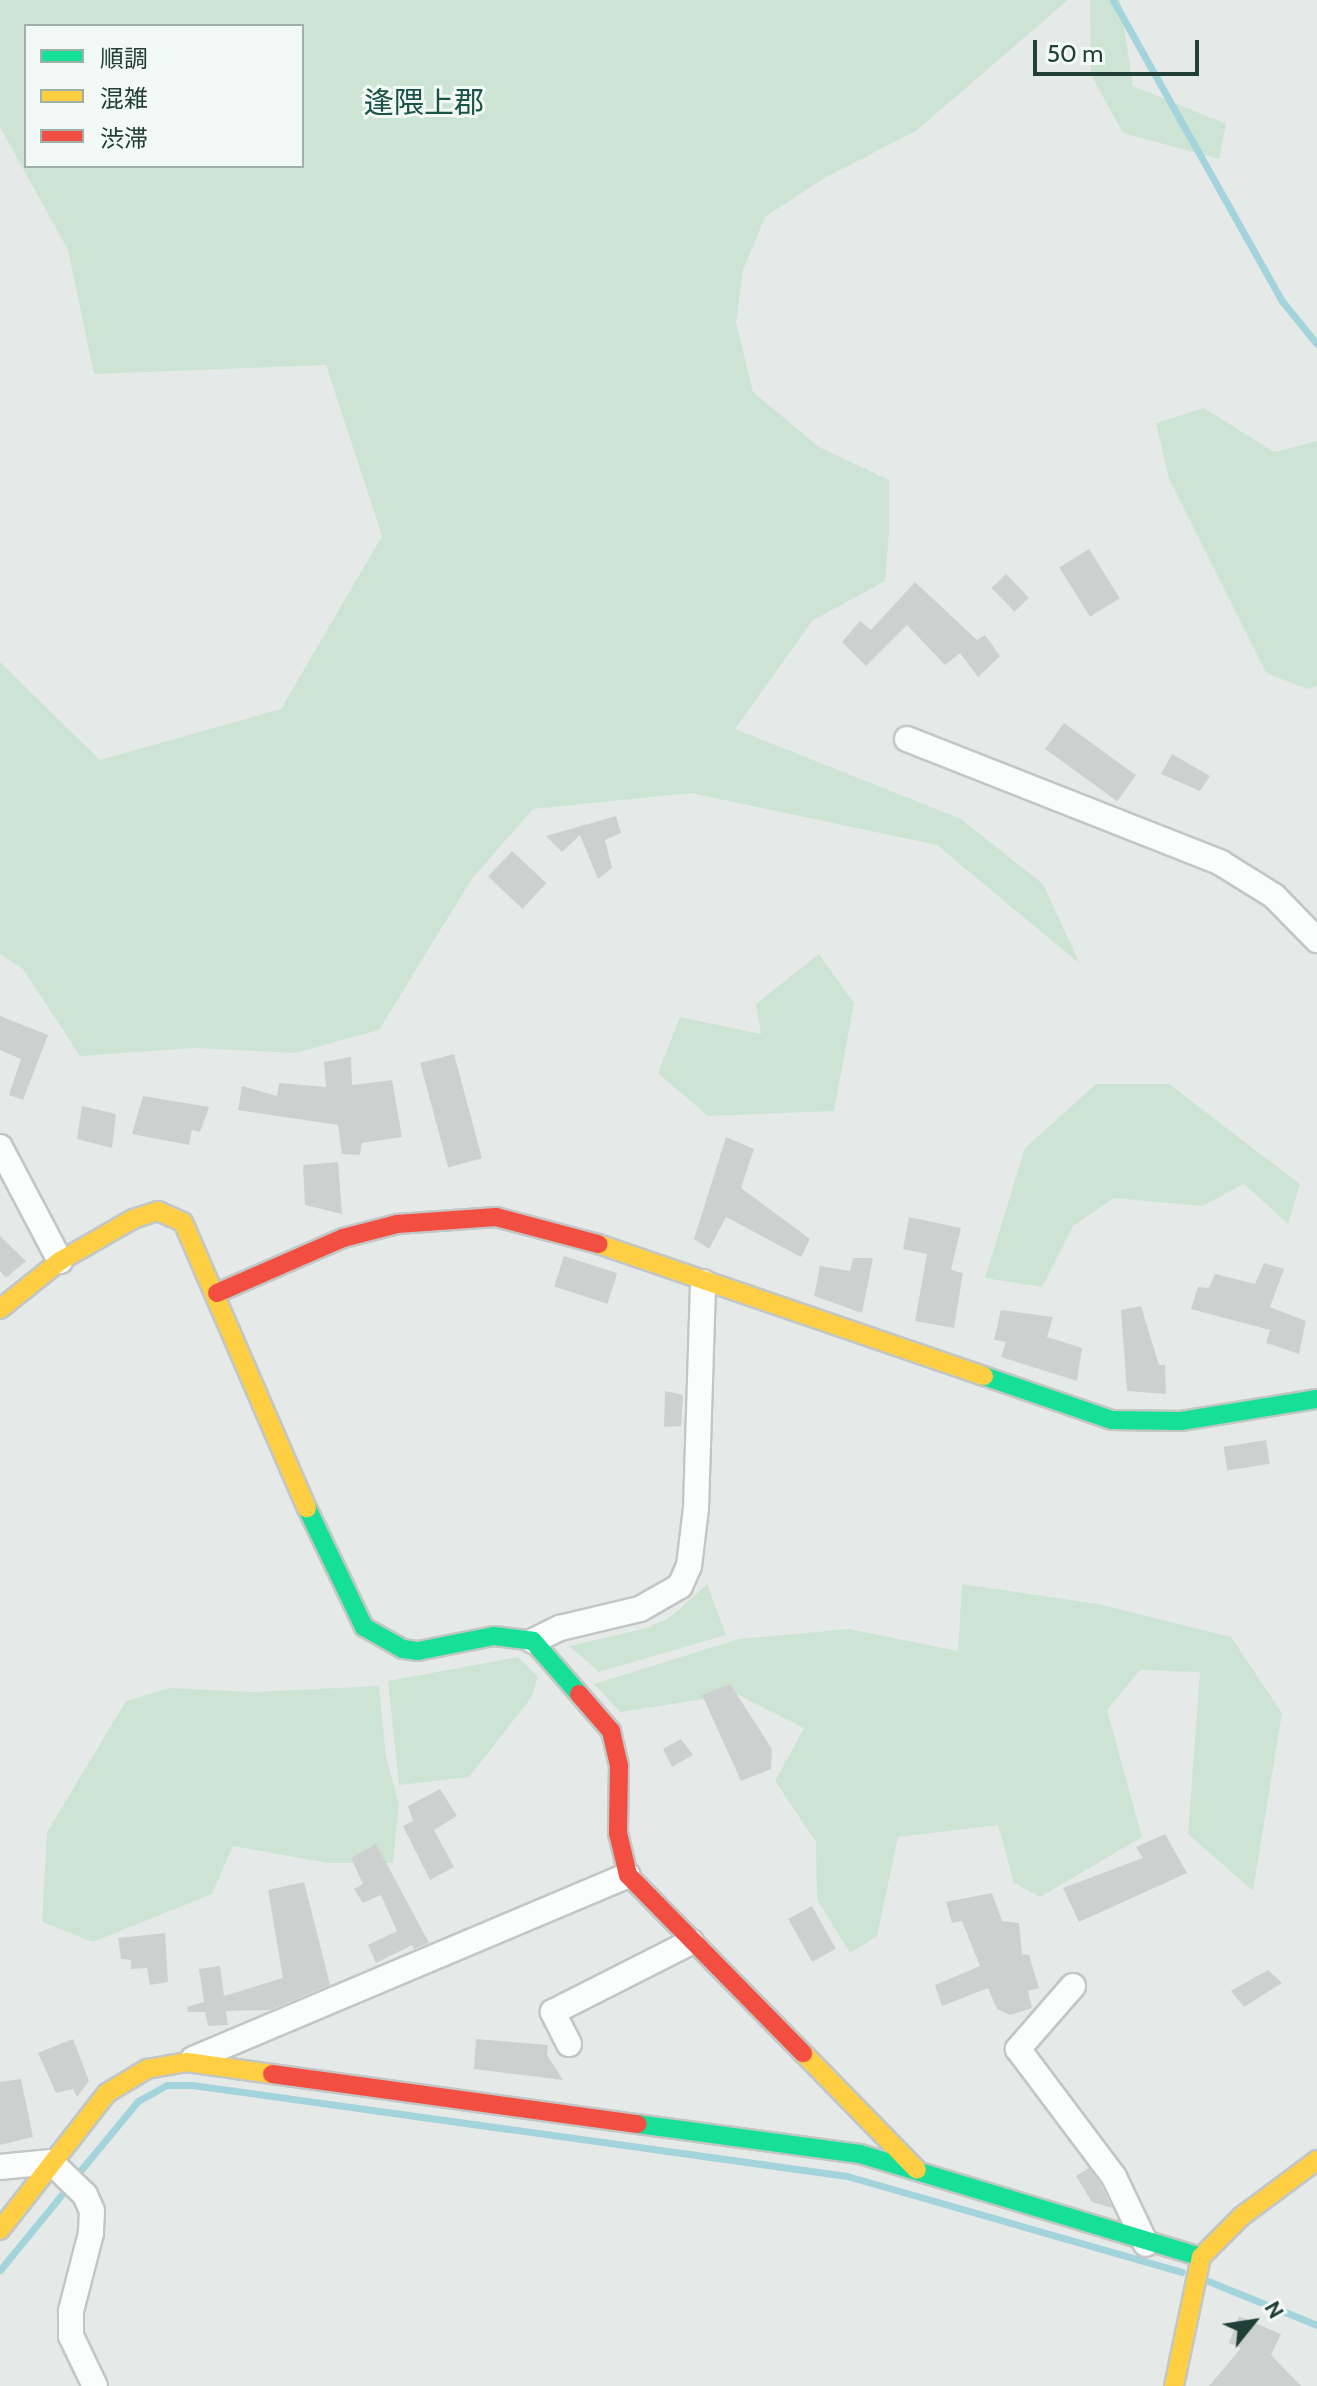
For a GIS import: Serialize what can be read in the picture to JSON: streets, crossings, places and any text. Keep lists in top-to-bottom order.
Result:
{
  "districts": ["逢隈上郡"],
  "legend": ["順調", "混雑", "渋滞"],
  "scale_bar": "50 m",
  "north": "top right"
}
